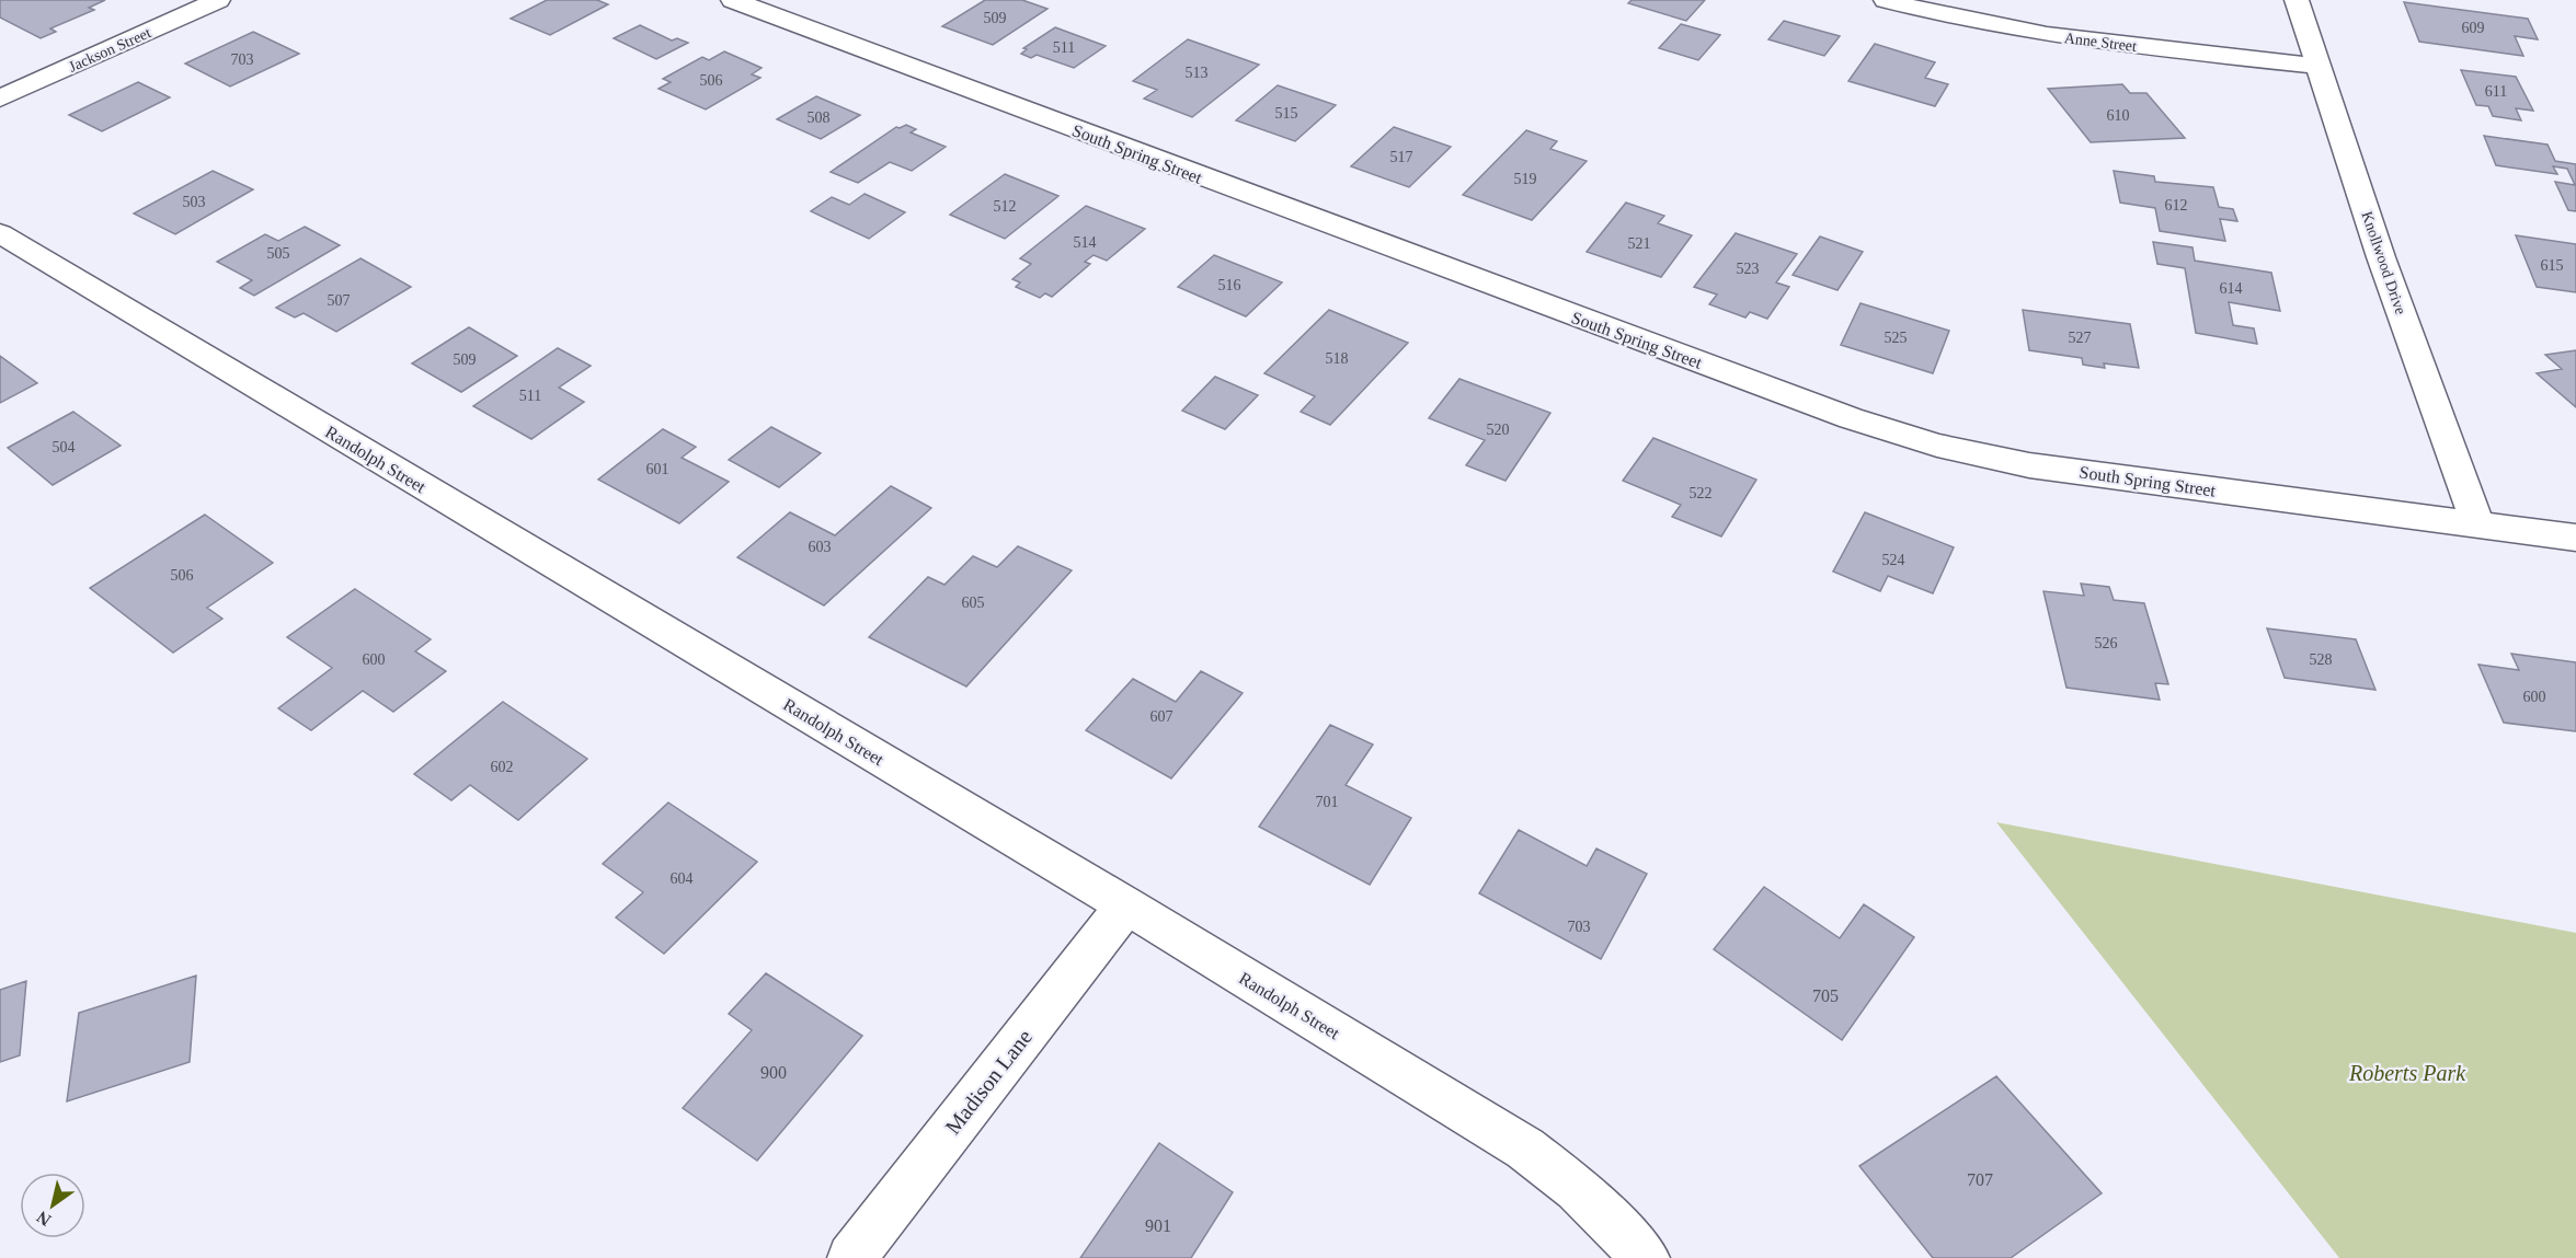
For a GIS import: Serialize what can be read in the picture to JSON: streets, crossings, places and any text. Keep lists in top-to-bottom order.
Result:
{
  "streets": {
    "street": [
      "Anne Street",
      "Jackson Street",
      "South Spring Street",
      "Knollwood Drive",
      "Randolph Street",
      "Madison Lane"
    ]
  },
  "crossings": [
    ["Anne Street", "Knollwood Drive"],
    ["South Spring Street", "Knollwood Drive"],
    ["Randolph Street", "Madison Lane"]
  ],
  "parks": ["Roberts Park"],
  "house_numbers": [
    "509",
    "609",
    "511",
    "703",
    "513",
    "506",
    "611",
    "515",
    "610",
    "508",
    "517",
    "519",
    "503",
    "612",
    "512",
    "514",
    "521",
    "505",
    "615",
    "523",
    "516",
    "614",
    "507",
    "525",
    "527",
    "518",
    "509",
    "511",
    "520",
    "504",
    "601",
    "522",
    "603",
    "524",
    "506",
    "605",
    "526",
    "600",
    "528",
    "600",
    "607",
    "602",
    "701",
    "604",
    "703",
    "705",
    "900",
    "707",
    "901"
  ],
  "north": "bottom left"
}
